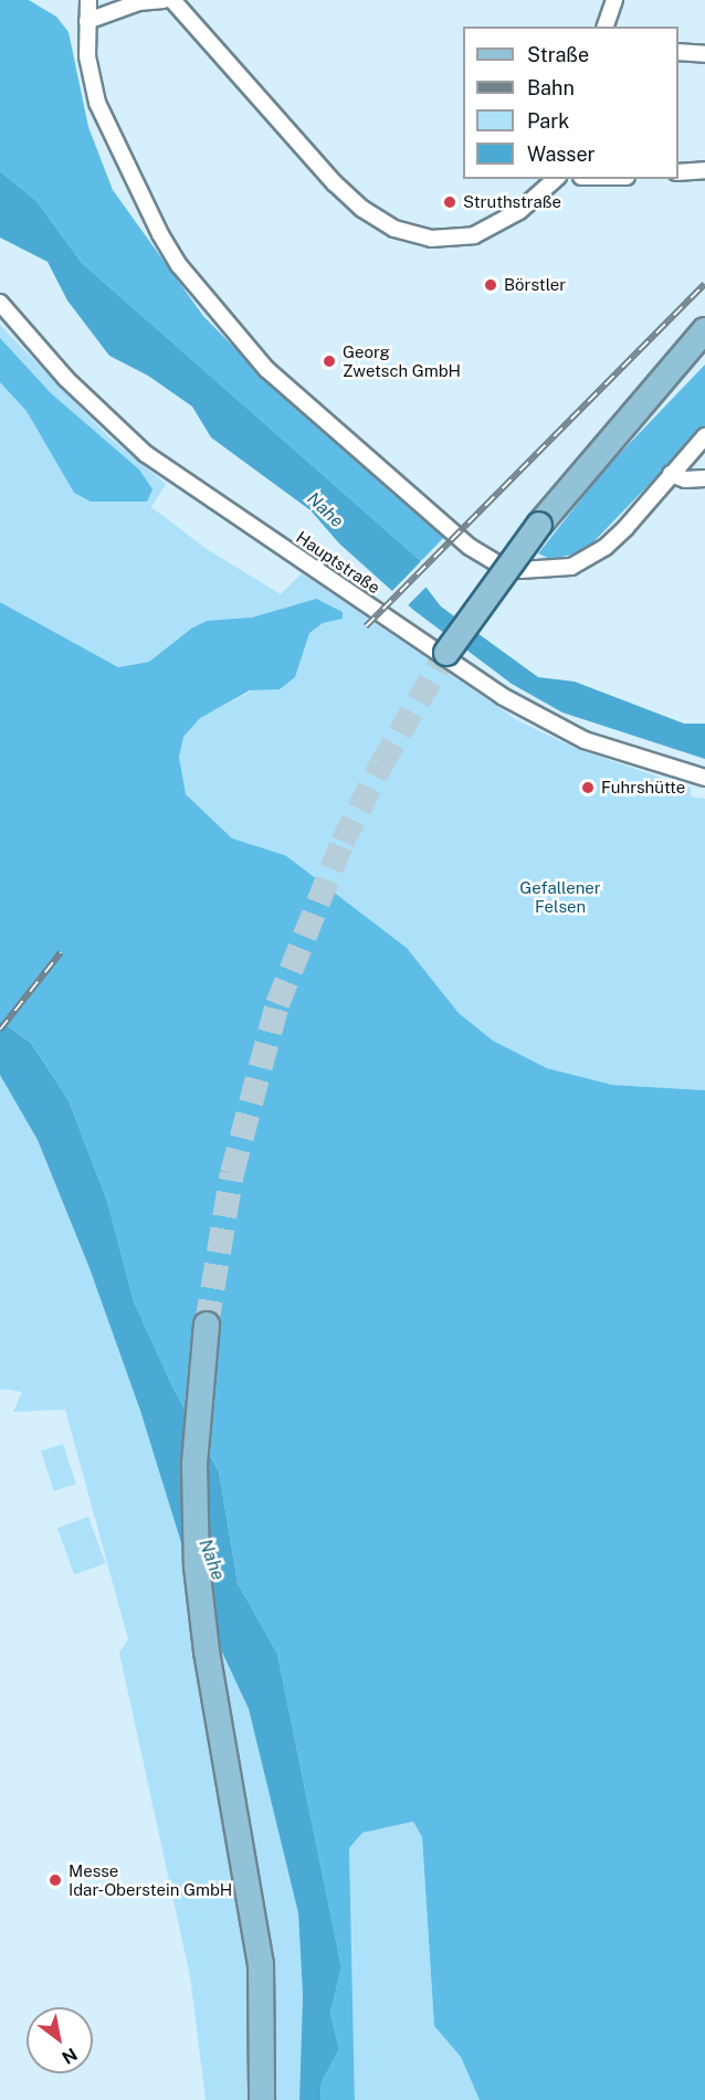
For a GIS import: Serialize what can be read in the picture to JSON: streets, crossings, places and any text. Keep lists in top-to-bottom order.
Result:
{
  "streets": {
    "street": ["Hauptstraße"]
  },
  "water": ["Nahe"],
  "parks": ["Gefallener Felsen"],
  "places": [
    "Struthstraße",
    "Börstler",
    "Georg Zwetsch GmbH",
    "Fuhrshütte",
    "Messe Idar-Oberstein GmbH"
  ],
  "legend": [
    "Straße",
    "Bahn",
    "Park",
    "Wasser"
  ],
  "north": "bottom right"
}
